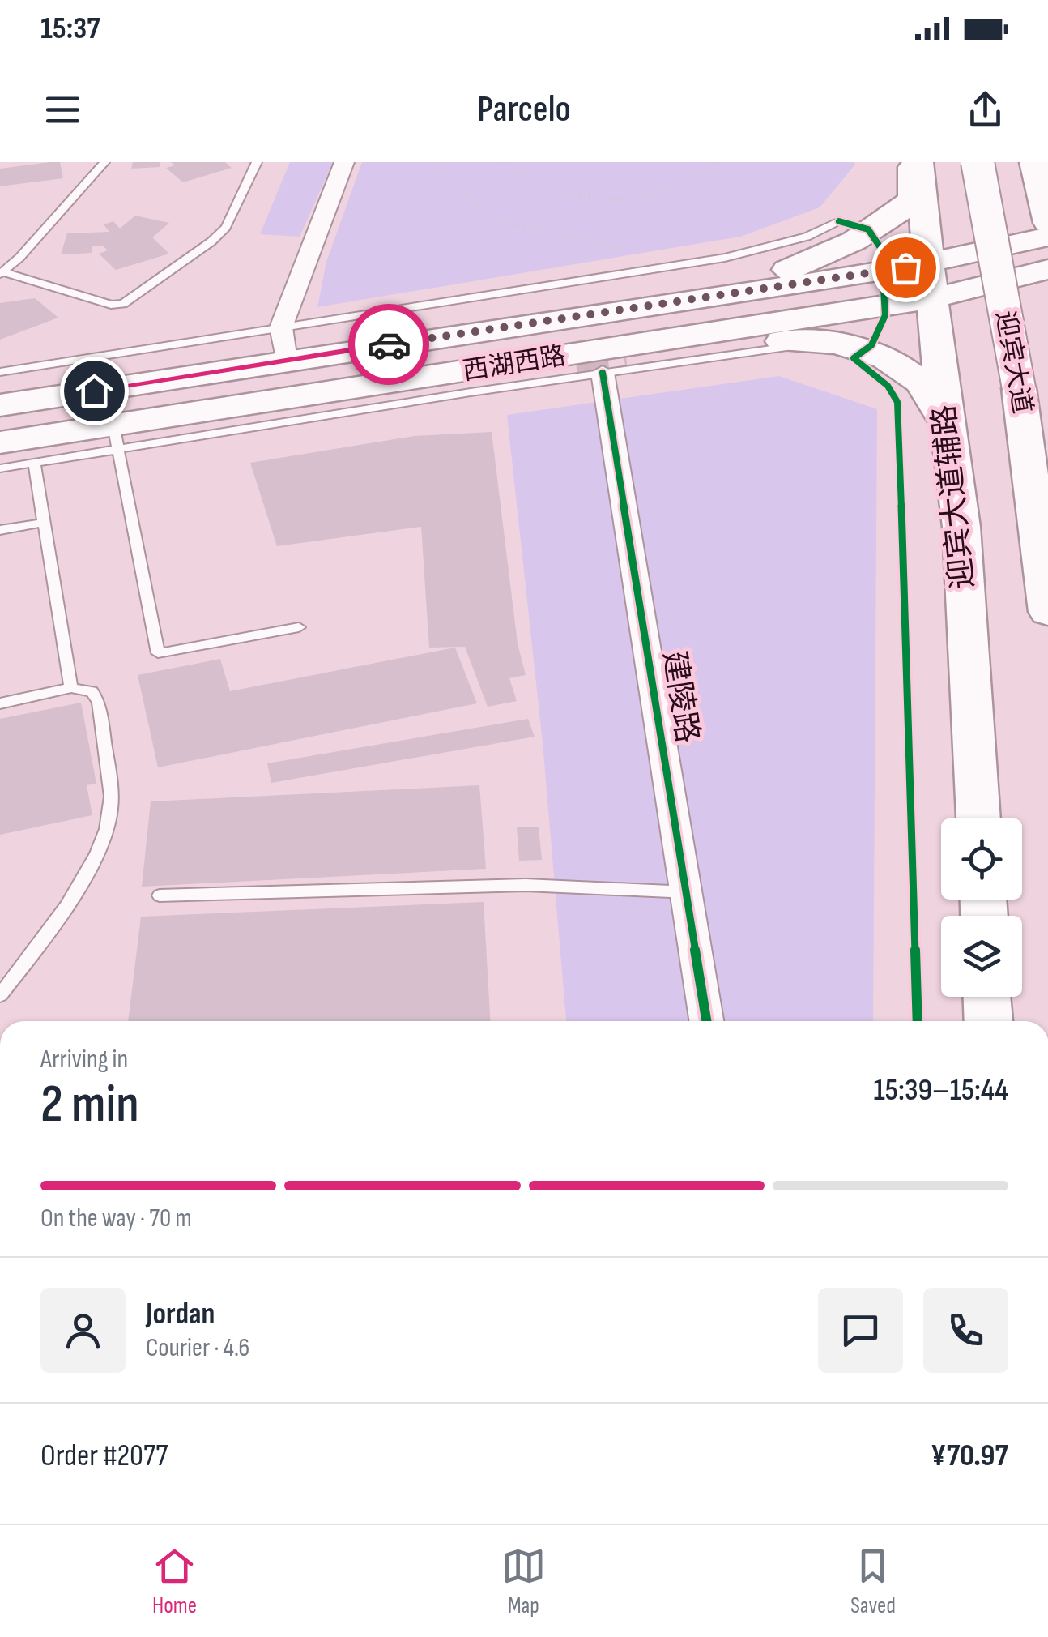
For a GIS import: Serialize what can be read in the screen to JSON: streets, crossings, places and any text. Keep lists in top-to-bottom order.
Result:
{
  "streets": {
    "main road": ["迎宾大道", "西湖西路", "迎宾大道辅路"],
    "street": ["建陵路"]
  },
  "crossings": [
    ["西湖西路", "迎宾大道辅路"]
  ],
  "page": {
    "status": "15:37",
    "header": "Parcelo",
    "heading": ["2 min", "Arriving in", "15:39–15:44"],
    "panel": [
      "Jordan",
      "Courier · 4.6",
      "Order #2077",
      "¥70.97"
    ],
    "bar": "On the way · 70 m",
    "tabs": ["Home", "Map", "Saved"]
  }
}
